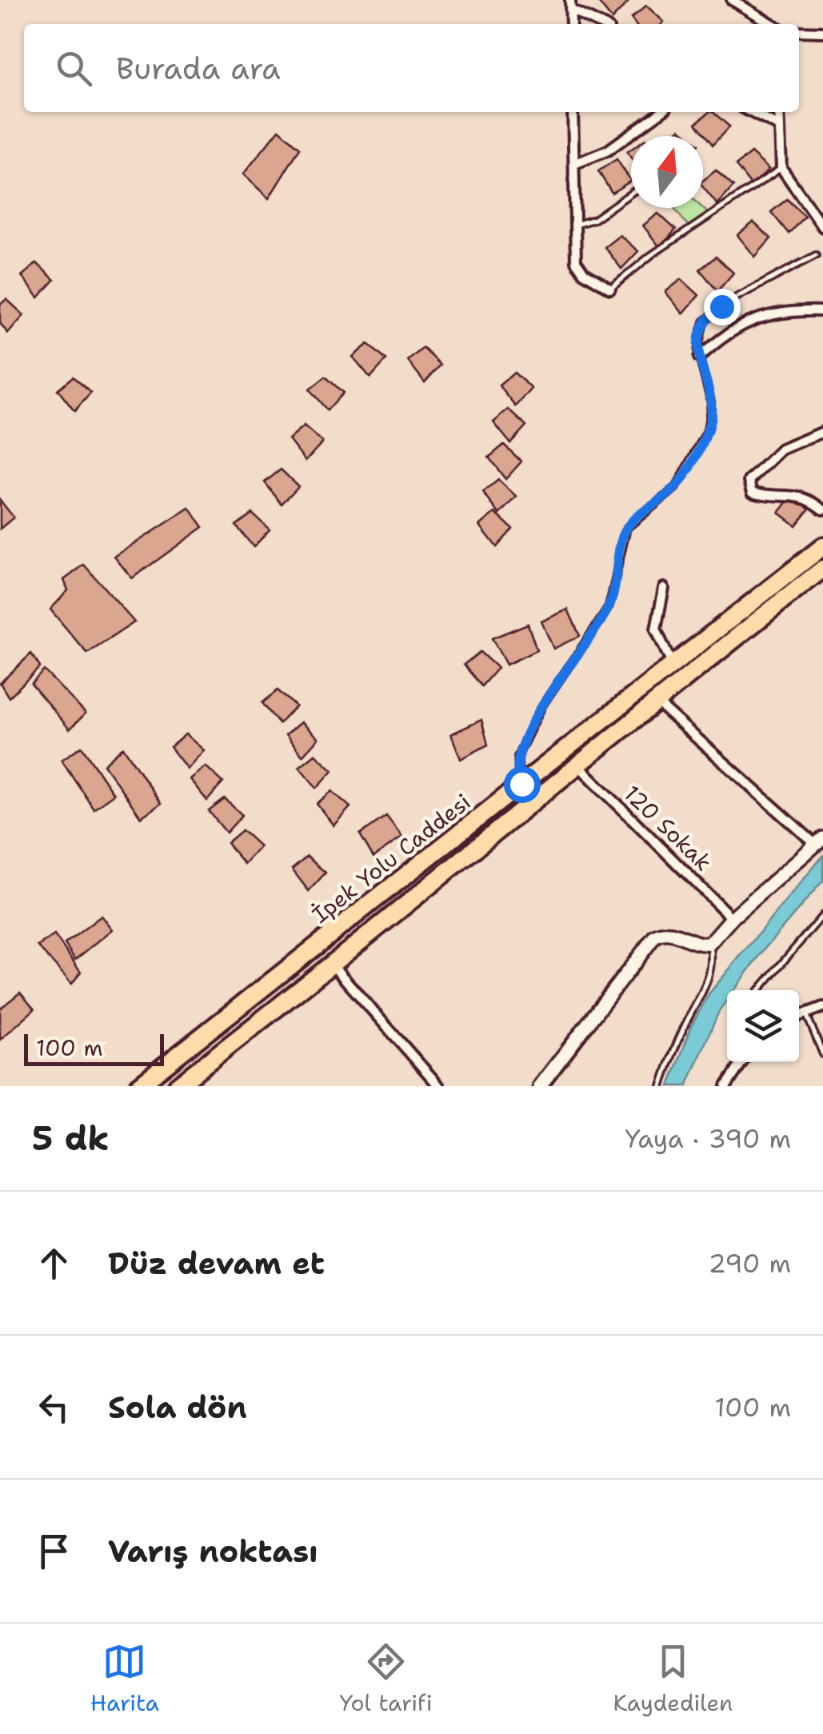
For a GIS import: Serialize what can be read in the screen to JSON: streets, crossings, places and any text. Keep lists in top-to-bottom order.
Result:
{
  "streets": {
    "highway": ["İpek Yolu Caddesi"],
    "street": ["120 Sokak"]
  },
  "crossings": [
    ["120 Sokak", "İpek Yolu Caddesi"]
  ],
  "scale_bar": "100 m",
  "north": "top",
  "page": {
    "search": "Burada ara",
    "scale": "100 m",
    "heading": ["5 dk", "Yaya · 390 m"],
    "list": [
      ["Düz devam et", "290 m"],
      ["Sola dön", "100 m"],
      "Varış noktası"
    ],
    "nav": ["Harita", "Yol tarifi", "Kaydedilen"]
  }
}
